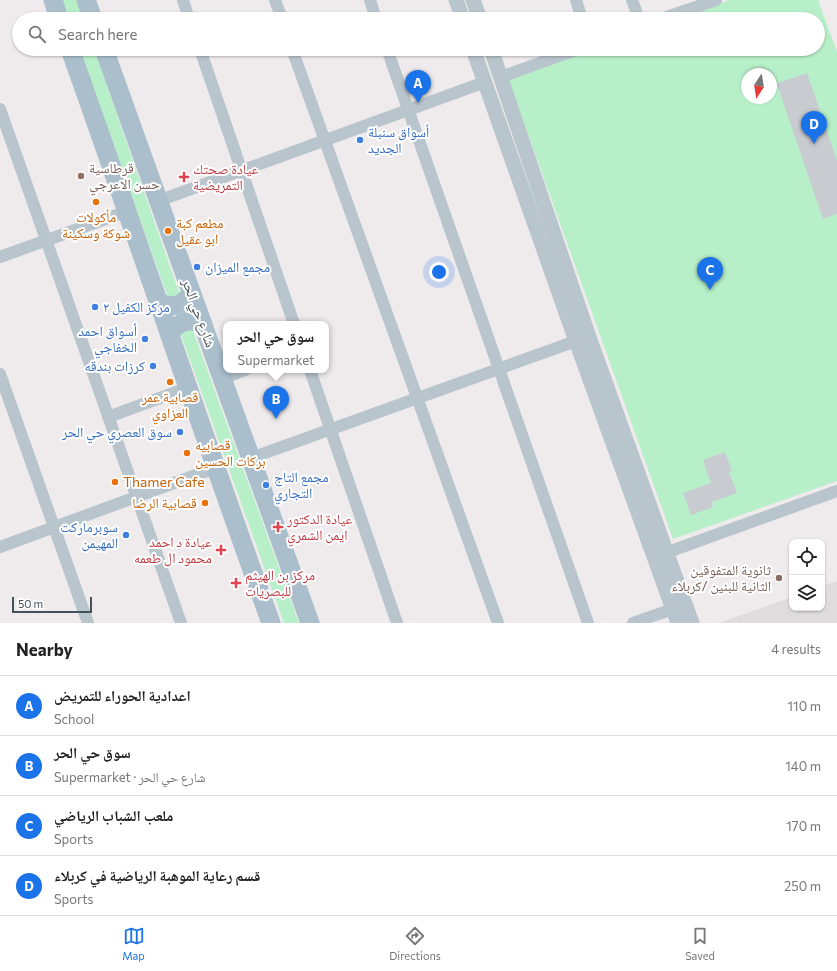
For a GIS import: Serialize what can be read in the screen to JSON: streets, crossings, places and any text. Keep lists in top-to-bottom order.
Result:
{
  "streets": {
    "main road": ["شارع حي الحر"]
  },
  "places": {
    "other": [
      "أسواق سنبلة الجديد",
      "قرطاسية حسن الاعرجي",
      "مأكولات شوكة وسكينة",
      "مطعم كبة ابو عقيل",
      "مجمع الميزان",
      "مركز الكفيل ٢",
      "أسواق احمد الخفاجي",
      "كرزات بندقه",
      "قصابية عمر العزاوي",
      "سوق العصري حي الحر",
      "قصابيه بركات الحسين",
      "Thamer Cafe",
      "مجمع التاج التجاري",
      "قصابية الرضا",
      "سوبرماركت المهيمن",
      "ثانوية المتفوقين الثانية للبنين /كربلاء"
    ],
    "health": [
      "عيادة صحتك التمريضية",
      "عيادة الدكتور ايمن الشمري",
      "عيادة د احمد محمود ال طعمه",
      "مركز بن الهيثم للبصريات"
    ]
  },
  "scale_bar": "50 m",
  "north": "bottom",
  "page": {
    "search": "Search here",
    "pins": [
      "A",
      "D",
      "C",
      "B"
    ],
    "popup": ["سوق حي الحر", "Supermarket"],
    "scale": "50 m",
    "heading": ["Nearby", "4 results"],
    "list": [
      {
        "mark": "A",
        "name": "اعدادية الحوراء للتمريض",
        "note": "School",
        "value": "110 m"
      },
      {
        "mark": "B",
        "name": "سوق حي الحر",
        "note": "Supermarket · شارع حي الحر",
        "value": "140 m"
      },
      {
        "mark": "C",
        "name": "ملعب الشباب الرياضي",
        "note": "Sports",
        "value": "170 m"
      },
      {
        "mark": "D",
        "name": "قسم رعاية الموهبة الرياضية في كربلاء",
        "note": "Sports",
        "value": "250 m"
      }
    ],
    "nav": ["Map", "Directions", "Saved"]
  }
}
